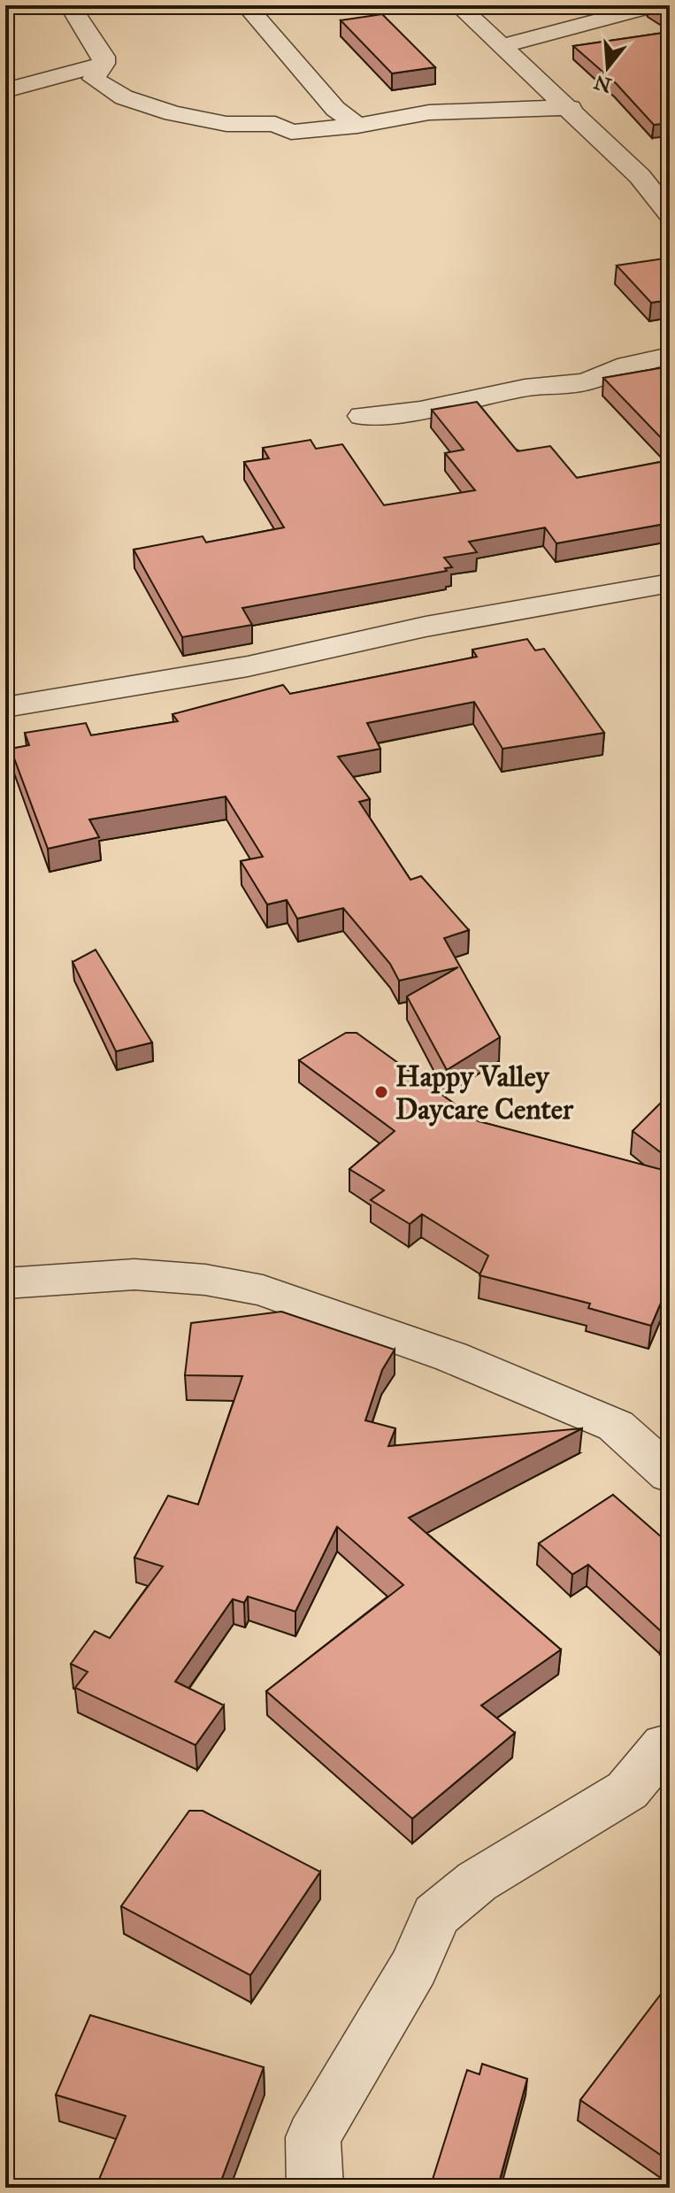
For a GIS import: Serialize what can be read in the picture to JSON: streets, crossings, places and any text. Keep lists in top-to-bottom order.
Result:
{
  "places": ["Happy Valley Daycare Center"],
  "north": "bottom"
}
